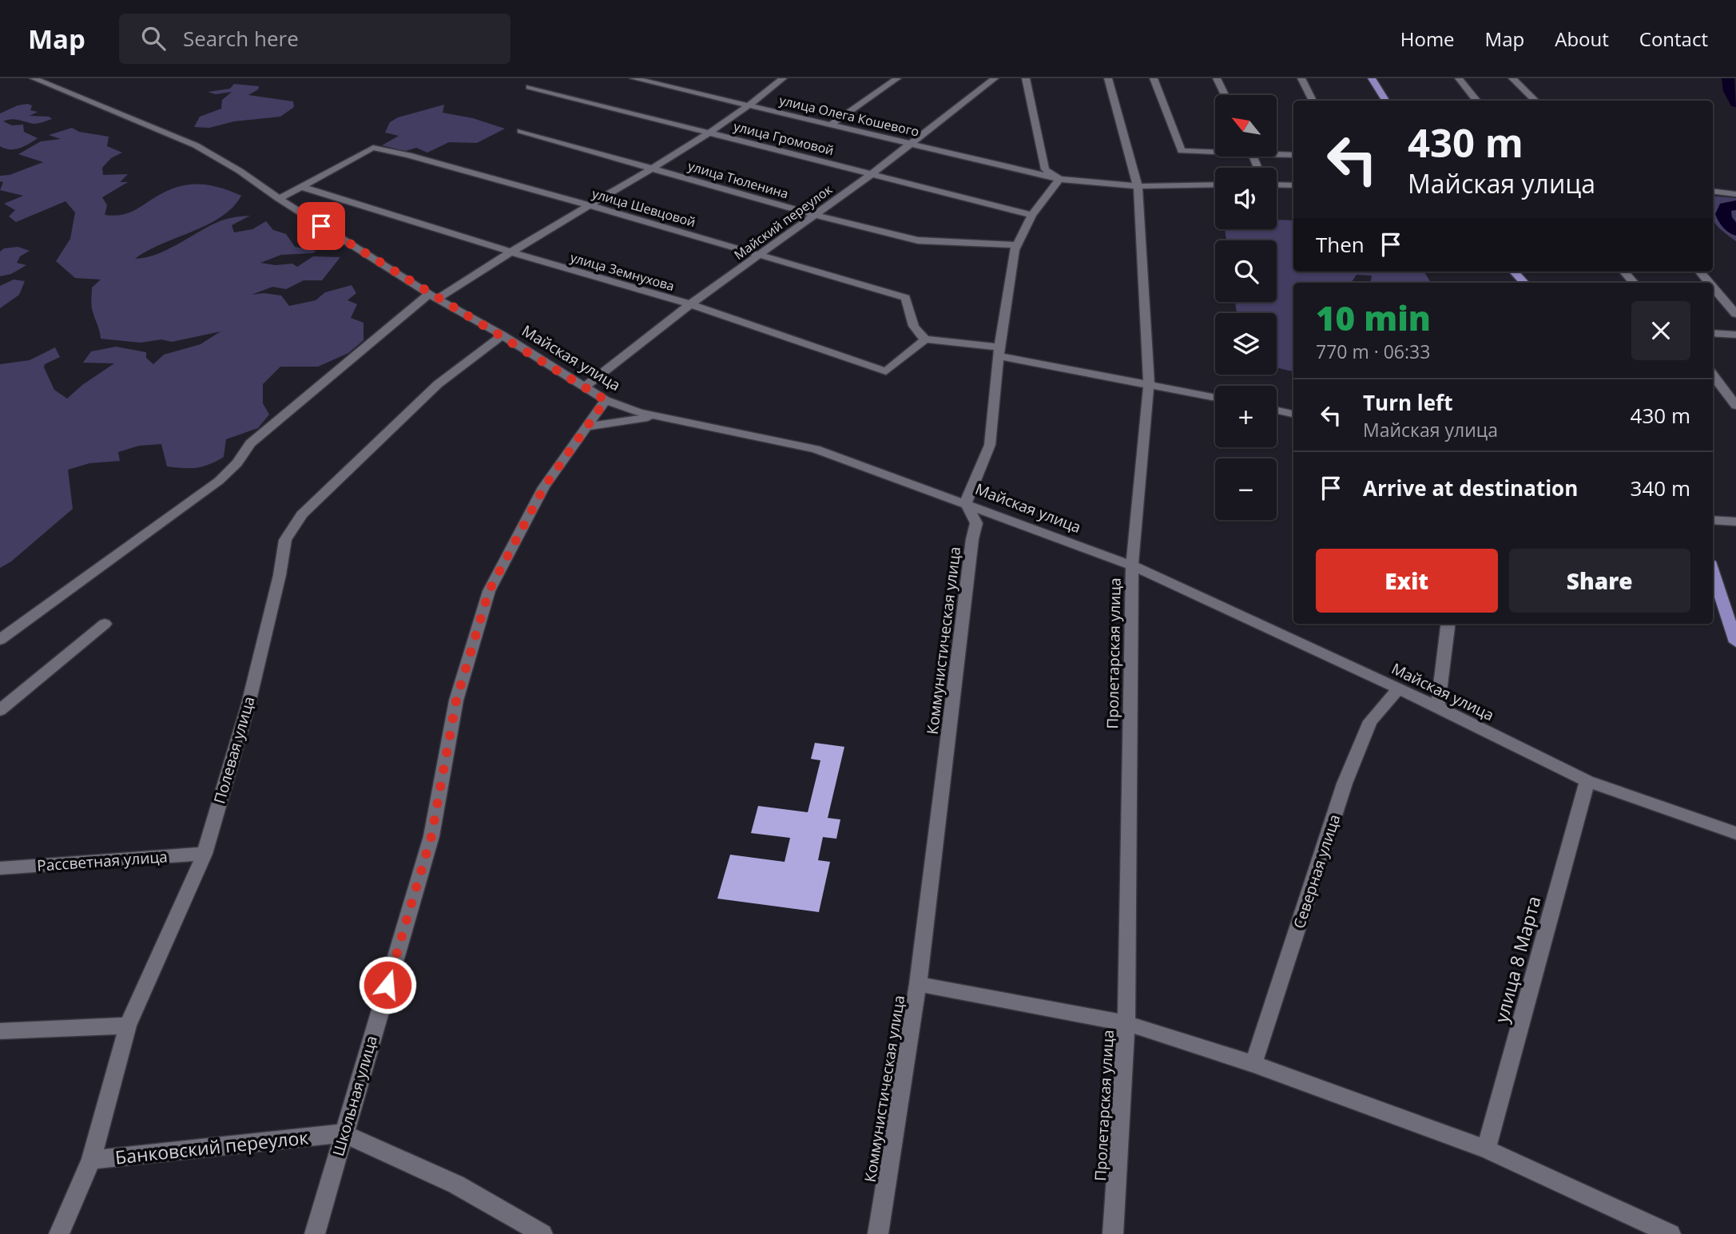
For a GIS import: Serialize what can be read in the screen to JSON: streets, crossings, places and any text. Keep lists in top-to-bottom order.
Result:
{
  "streets": {
    "street": [
      "улица Олега Кошевого",
      "улица Громовой",
      "улица Тюленина",
      "улица Шевцовой",
      "Майский переулок",
      "улица Земнухова",
      "Майская улица",
      "Коммунистическая улица",
      "Пролетарская улица",
      "Полевая улица",
      "Рассветная улица",
      "Северная улица",
      "улица 8 Марта",
      "Школьная улица",
      "Банковский переулок"
    ]
  },
  "crossings": [
    ["улица Олега Кошевого", "Майский переулок"],
    ["улица Олега Кошевого", "Пролетарская улица"],
    ["улица Громовой", "Майский переулок"],
    ["улица Тюленина", "Майский переулок"],
    ["улица Шевцовой", "Майский переулок"],
    ["улица Шевцовой", "улица Земнухова"],
    ["Майский переулок", "улица Земнухова"],
    ["Майский переулок", "Майская улица"],
    ["Майская улица", "Коммунистическая улица"],
    ["Майская улица", "Пролетарская улица"],
    ["Майская улица", "Полевая улица"],
    ["Майская улица", "Северная улица"],
    ["Майская улица", "улица 8 Марта"],
    ["Майская улица", "Школьная улица"],
    ["Полевая улица", "Рассветная улица"],
    ["Полевая улица", "Банковский переулок"],
    ["Школьная улица", "Банковский переулок"]
  ],
  "north": "top left",
  "page": {
    "header": "Map",
    "search": "Search here",
    "nav": [
      "Home",
      "Map",
      "About",
      "Contact"
    ],
    "map_buttons": ["+", "−"],
    "turn": ["430 m", "Майская улица"],
    "then": "Then",
    "heading": ["10 min", "770 m · 06:33"],
    "list": [
      {
        "name": "Turn left",
        "note": "Майская улица",
        "value": "430 m"
      },
      {
        "name": "Arrive at destination",
        "value": "340 m"
      }
    ],
    "buttons": ["Exit", "Share"]
  }
}
